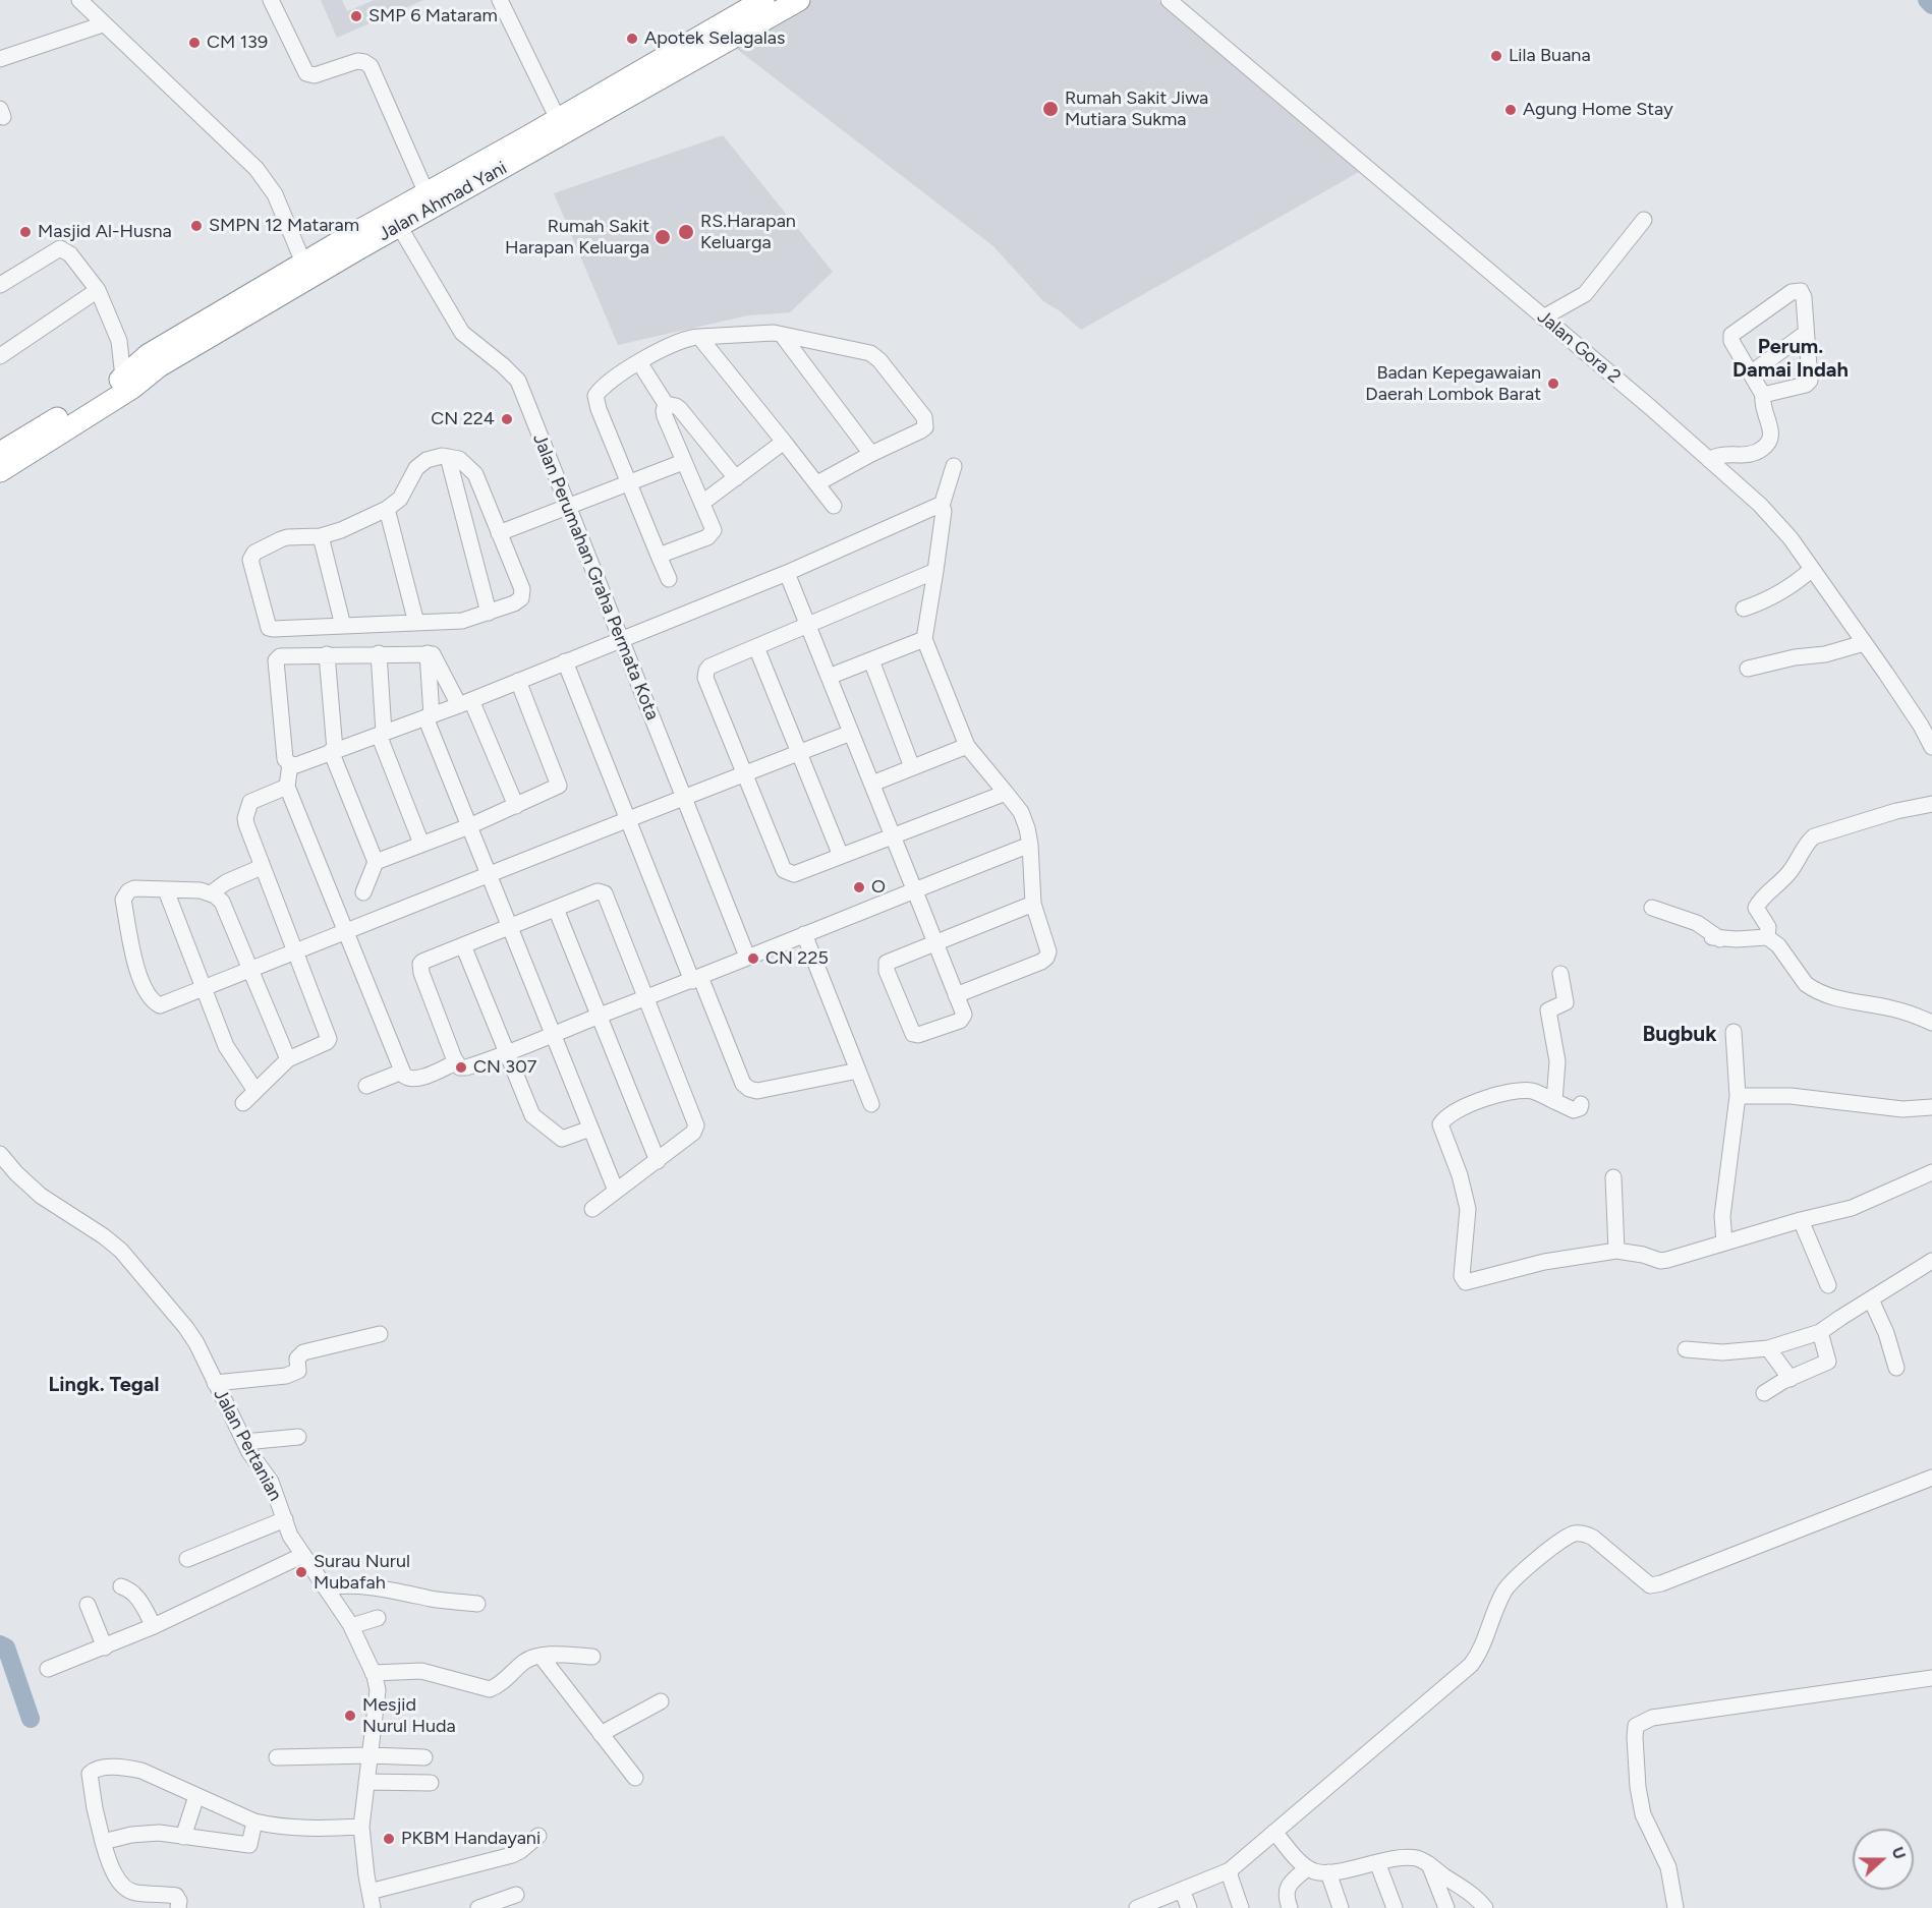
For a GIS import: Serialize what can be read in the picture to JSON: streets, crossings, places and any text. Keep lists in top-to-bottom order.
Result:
{
  "streets": {
    "highway": ["Jalan Ahmad Yani"],
    "street": ["Jalan Gora 2", "Jalan Perumahan Graha Permata Kota", "Jalan Pertanian"]
  },
  "crossings": [
    ["Jalan Ahmad Yani", "Jalan Perumahan Graha Permata Kota"]
  ],
  "districts": ["Perum. Damai Indah", "Bugbuk", "Lingk. Tegal"],
  "places": [
    "SMP 6 Mataram",
    "Apotek Selagalas",
    "CM 139",
    "Lila Buana",
    "Rumah Sakit Jiwa Mutiara Sukma",
    "Agung Home Stay",
    "SMPN 12 Mataram",
    "Masjid Al-Husna",
    "RS.Harapan Keluarga",
    "Rumah Sakit Harapan Keluarga",
    "Badan Kepegawaian Daerah Lombok Barat",
    "CN 224",
    "O",
    "CN 225",
    "CN 307",
    "Surau Nurul Mubafah",
    "Mesjid Nurul Huda",
    "PKBM Handayani"
  ],
  "north": "right"
}
